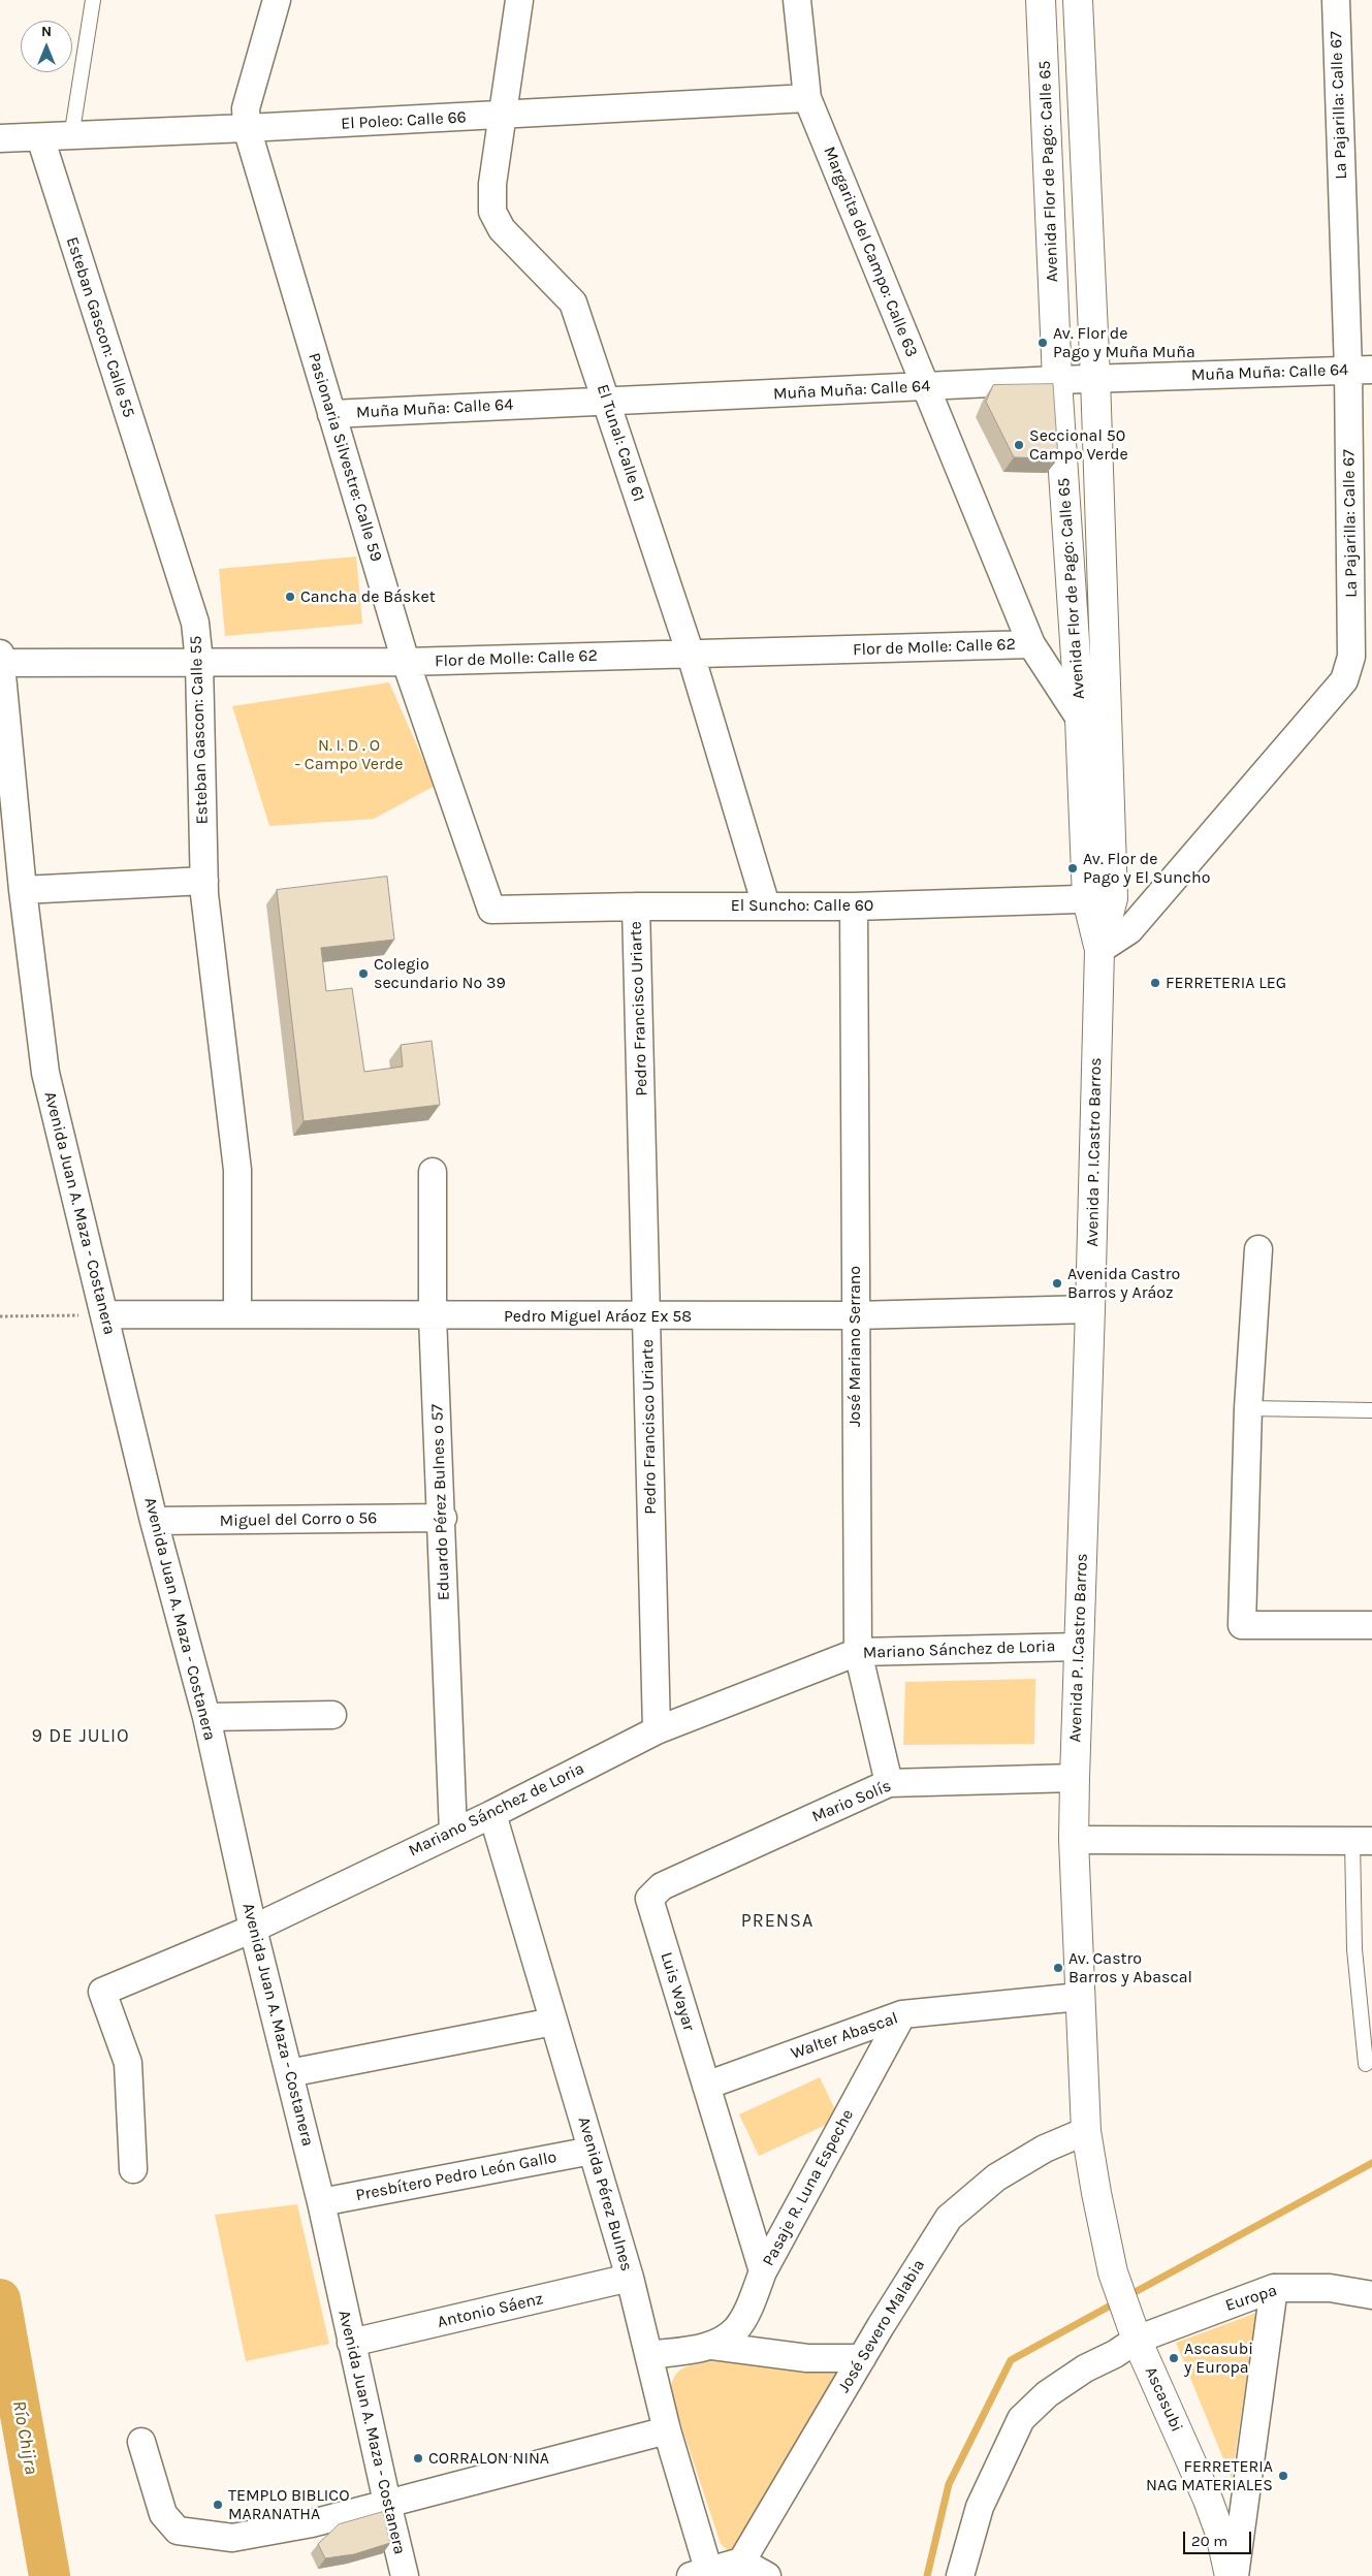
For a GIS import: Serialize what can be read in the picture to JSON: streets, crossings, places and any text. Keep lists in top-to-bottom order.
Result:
{
  "streets": {
    "street": [
      "La Pajarilla: Calle 67",
      "El Poleo: Calle 66",
      "Avenida Flor de Pago: Calle 65",
      "Margarita del Campo: Calle 63",
      "Esteban Gascon: Calle 55",
      "Muña Muña: Calle 64",
      "El Tunal: Calle 61",
      "Pasionaria Silvestre: Calle 59",
      "Flor de Molle: Calle 62",
      "El Suncho: Calle 60",
      "Pedro Francisco Uriarte",
      "Avenida P. I.Castro Barros",
      "Avenida Juan A. Maza - Costanera",
      "Pedro Miguel Aráoz Ex 58",
      "José Mariano Serrano",
      "Eduardo Pérez Bulnes o 57",
      "Miguel del Corro o 56",
      "Mariano Sánchez de Loria",
      "Mario Solís",
      "Luis Wayar",
      "Walter Abascal",
      "Presbítero Pedro León Gallo",
      "Pasaje R. Luna Espeche",
      "Avenida Pérez Bulnes",
      "Europa",
      "Antonio Sáenz",
      "José Severo Malabia",
      "Ascasubi"
    ]
  },
  "crossings": [
    ["La Pajarilla: Calle 67", "Muña Muña: Calle 64"],
    ["La Pajarilla: Calle 67", "Avenida P. I.Castro Barros"],
    ["El Poleo: Calle 66", "Margarita del Campo: Calle 63"],
    ["El Poleo: Calle 66", "Esteban Gascon: Calle 55"],
    ["El Poleo: Calle 66", "El Tunal: Calle 61"],
    ["El Poleo: Calle 66", "Pasionaria Silvestre: Calle 59"],
    ["Avenida Flor de Pago: Calle 65", "Margarita del Campo: Calle 63"],
    ["Avenida Flor de Pago: Calle 65", "Muña Muña: Calle 64"],
    ["Avenida Flor de Pago: Calle 65", "El Suncho: Calle 60"],
    ["Avenida Flor de Pago: Calle 65", "Avenida P. I.Castro Barros"],
    ["Margarita del Campo: Calle 63", "Muña Muña: Calle 64"],
    ["Margarita del Campo: Calle 63", "Flor de Molle: Calle 62"],
    ["Esteban Gascon: Calle 55", "Flor de Molle: Calle 62"],
    ["Esteban Gascon: Calle 55", "Pedro Miguel Aráoz Ex 58"],
    ["Muña Muña: Calle 64", "El Tunal: Calle 61"],
    ["Muña Muña: Calle 64", "Pasionaria Silvestre: Calle 59"],
    ["El Tunal: Calle 61", "Flor de Molle: Calle 62"],
    ["El Tunal: Calle 61", "El Suncho: Calle 60"],
    ["Pasionaria Silvestre: Calle 59", "Flor de Molle: Calle 62"],
    ["Pasionaria Silvestre: Calle 59", "El Suncho: Calle 60"],
    ["Flor de Molle: Calle 62", "Avenida Juan A. Maza - Costanera"],
    ["El Suncho: Calle 60", "Pedro Francisco Uriarte"],
    ["El Suncho: Calle 60", "Avenida P. I.Castro Barros"],
    ["El Suncho: Calle 60", "José Mariano Serrano"],
    ["Pedro Francisco Uriarte", "Pedro Miguel Aráoz Ex 58"],
    ["Pedro Francisco Uriarte", "Mariano Sánchez de Loria"],
    ["Avenida P. I.Castro Barros", "Pedro Miguel Aráoz Ex 58"],
    ["Avenida P. I.Castro Barros", "Mariano Sánchez de Loria"],
    ["Avenida P. I.Castro Barros", "Mario Solís"],
    ["Avenida P. I.Castro Barros", "Walter Abascal"],
    ["Avenida P. I.Castro Barros", "Europa"],
    ["Avenida P. I.Castro Barros", "José Severo Malabia"],
    ["Avenida P. I.Castro Barros", "Ascasubi"],
    ["Avenida Juan A. Maza - Costanera", "Pedro Miguel Aráoz Ex 58"],
    ["Avenida Juan A. Maza - Costanera", "Miguel del Corro o 56"],
    ["Avenida Juan A. Maza - Costanera", "Mariano Sánchez de Loria"],
    ["Avenida Juan A. Maza - Costanera", "Presbítero Pedro León Gallo"],
    ["Avenida Juan A. Maza - Costanera", "Antonio Sáenz"],
    ["Pedro Miguel Aráoz Ex 58", "José Mariano Serrano"],
    ["Pedro Miguel Aráoz Ex 58", "Eduardo Pérez Bulnes o 57"],
    ["José Mariano Serrano", "Mariano Sánchez de Loria"],
    ["José Mariano Serrano", "Mario Solís"],
    ["Eduardo Pérez Bulnes o 57", "Miguel del Corro o 56"],
    ["Eduardo Pérez Bulnes o 57", "Mariano Sánchez de Loria"],
    ["Mariano Sánchez de Loria", "Avenida Pérez Bulnes"],
    ["Mario Solís", "Luis Wayar"],
    ["Luis Wayar", "Walter Abascal"],
    ["Luis Wayar", "Pasaje R. Luna Espeche"],
    ["Walter Abascal", "Pasaje R. Luna Espeche"],
    ["Presbítero Pedro León Gallo", "Avenida Pérez Bulnes"],
    ["Avenida Pérez Bulnes", "Antonio Sáenz"],
    ["Avenida Pérez Bulnes", "José Severo Malabia"],
    ["Europa", "Ascasubi"]
  ],
  "districts": ["9 DE JULIO", "PRENSA"],
  "water": ["Río Chijra"],
  "parks": ["N. I. D . O - Campo Verde"],
  "places": [
    "Av. Flor de Pago y Muña Muña",
    "Seccional 50 Campo Verde",
    "Cancha de Básket",
    "Av. Flor de Pago y El Suncho",
    "Colegio secundario Nº 39",
    "FERRETERIA LEG",
    "Avenida Castro Barros y Aráoz",
    "Av. Castro Barros y Abascal",
    "Ascasubi y Europa",
    "CORRALON NINA",
    "FERRETERIA NAG MATERIALES",
    "TEMPLO BIBLICO MARANATHA"
  ],
  "scale_bar": "20 m",
  "north": "top"
}
